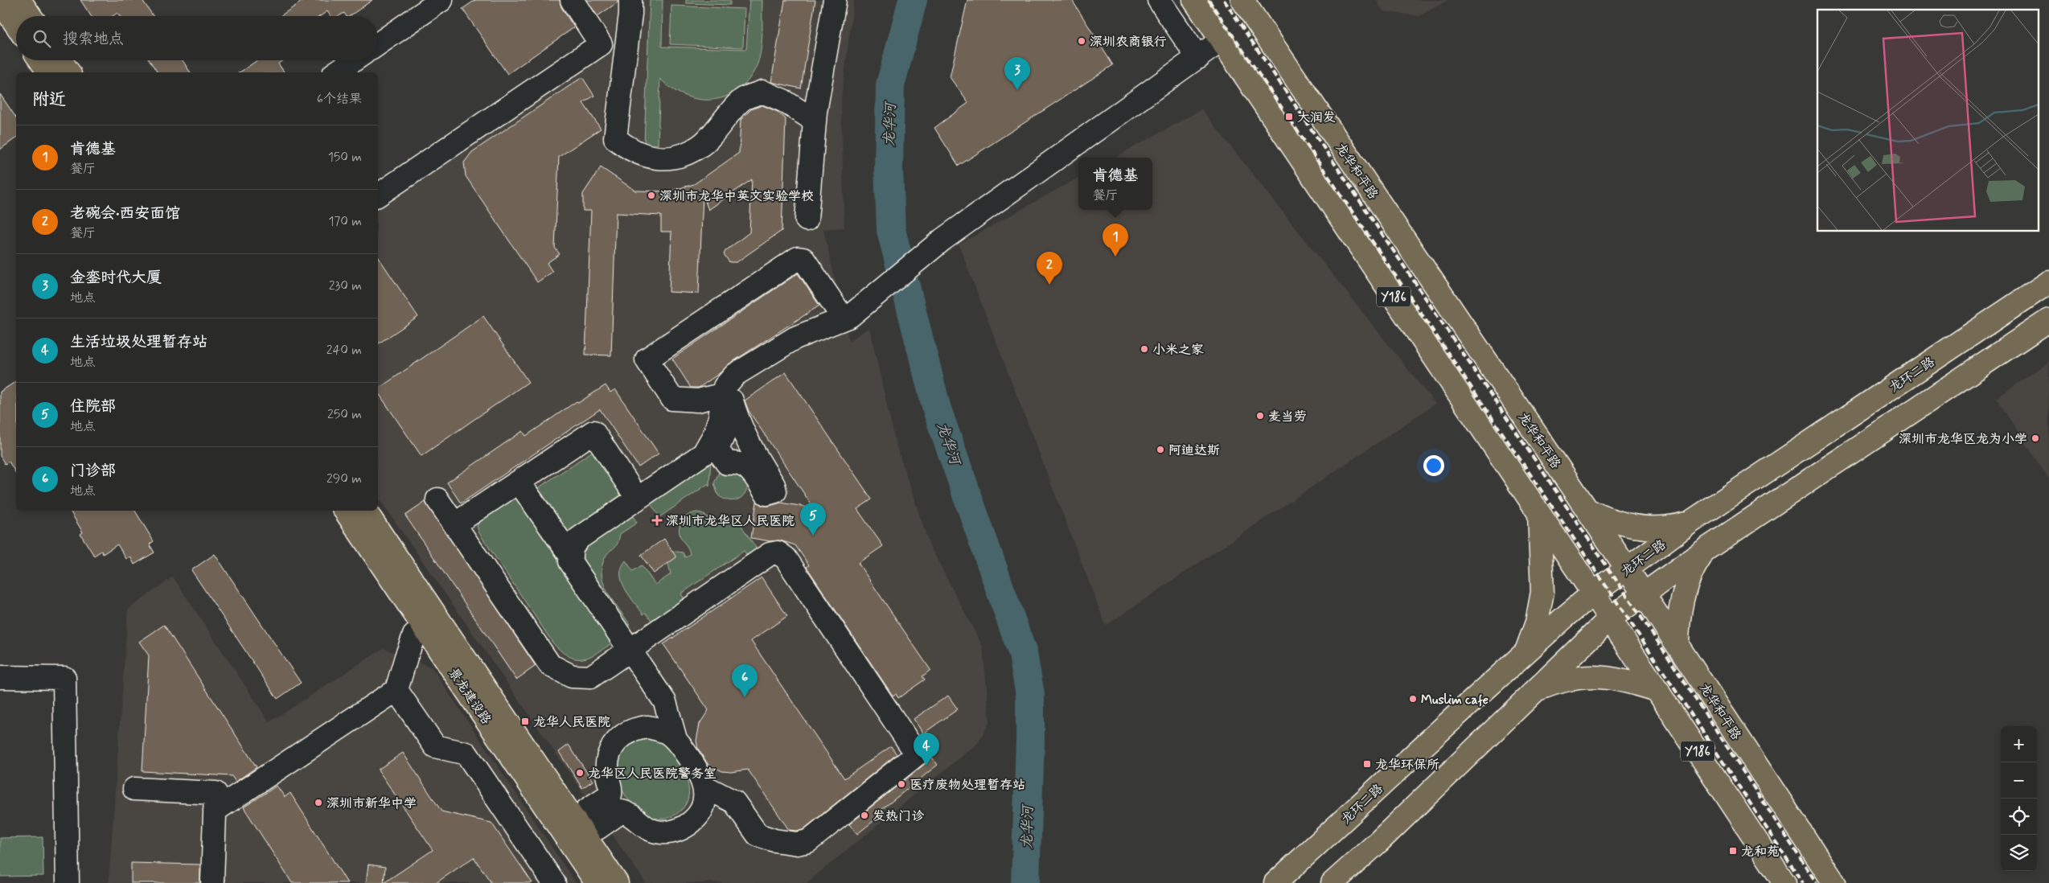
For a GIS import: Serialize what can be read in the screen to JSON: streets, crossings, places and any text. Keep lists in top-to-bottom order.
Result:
{
  "streets": {
    "main road": [
      "龙华和平路",
      "Y186",
      "龙环二路",
      "景龙建设路"
    ]
  },
  "crossings": [
    ["龙华和平路", "龙环二路"],
    ["Y186", "龙环二路"]
  ],
  "water": ["龙华河"],
  "places": {
    "other": [
      "深圳农商银行",
      "深圳市龙华中英文实验学校",
      "小米之家",
      "麦当劳",
      "深圳市龙华区龙为小学",
      "阿迪达斯",
      "Muslim cafe",
      "龙华区人民医院警务室",
      "医疗废物处理暂存站",
      "深圳市新华中学",
      "发热门诊"
    ],
    "transit": [
      "大润发",
      "龙华人民医院",
      "龙华环保所",
      "龙和苑"
    ],
    "health": ["深圳市龙华区人民医院"]
  },
  "page": {
    "search": "搜索地点",
    "pins": [
      "3",
      "1",
      "2",
      "5",
      "6",
      "4"
    ],
    "heading": ["附近", "6个结果"],
    "list": [
      {
        "mark": "1",
        "name": "肯德基",
        "note": "餐厅",
        "value": "150 m"
      },
      {
        "mark": "2",
        "name": "老碗会·西安面馆",
        "note": "餐厅",
        "value": "170 m"
      },
      {
        "mark": "3",
        "name": "金銮时代大厦",
        "note": "地点",
        "value": "230 m"
      },
      {
        "mark": "4",
        "name": "生活垃圾处理暂存站",
        "note": "地点",
        "value": "240 m"
      },
      {
        "mark": "5",
        "name": "住院部",
        "note": "地点",
        "value": "250 m"
      },
      {
        "mark": "6",
        "name": "门诊部",
        "note": "地点",
        "value": "290 m"
      }
    ],
    "popup": ["肯德基", "餐厅"],
    "map_buttons": ["+", "−"]
  }
}
